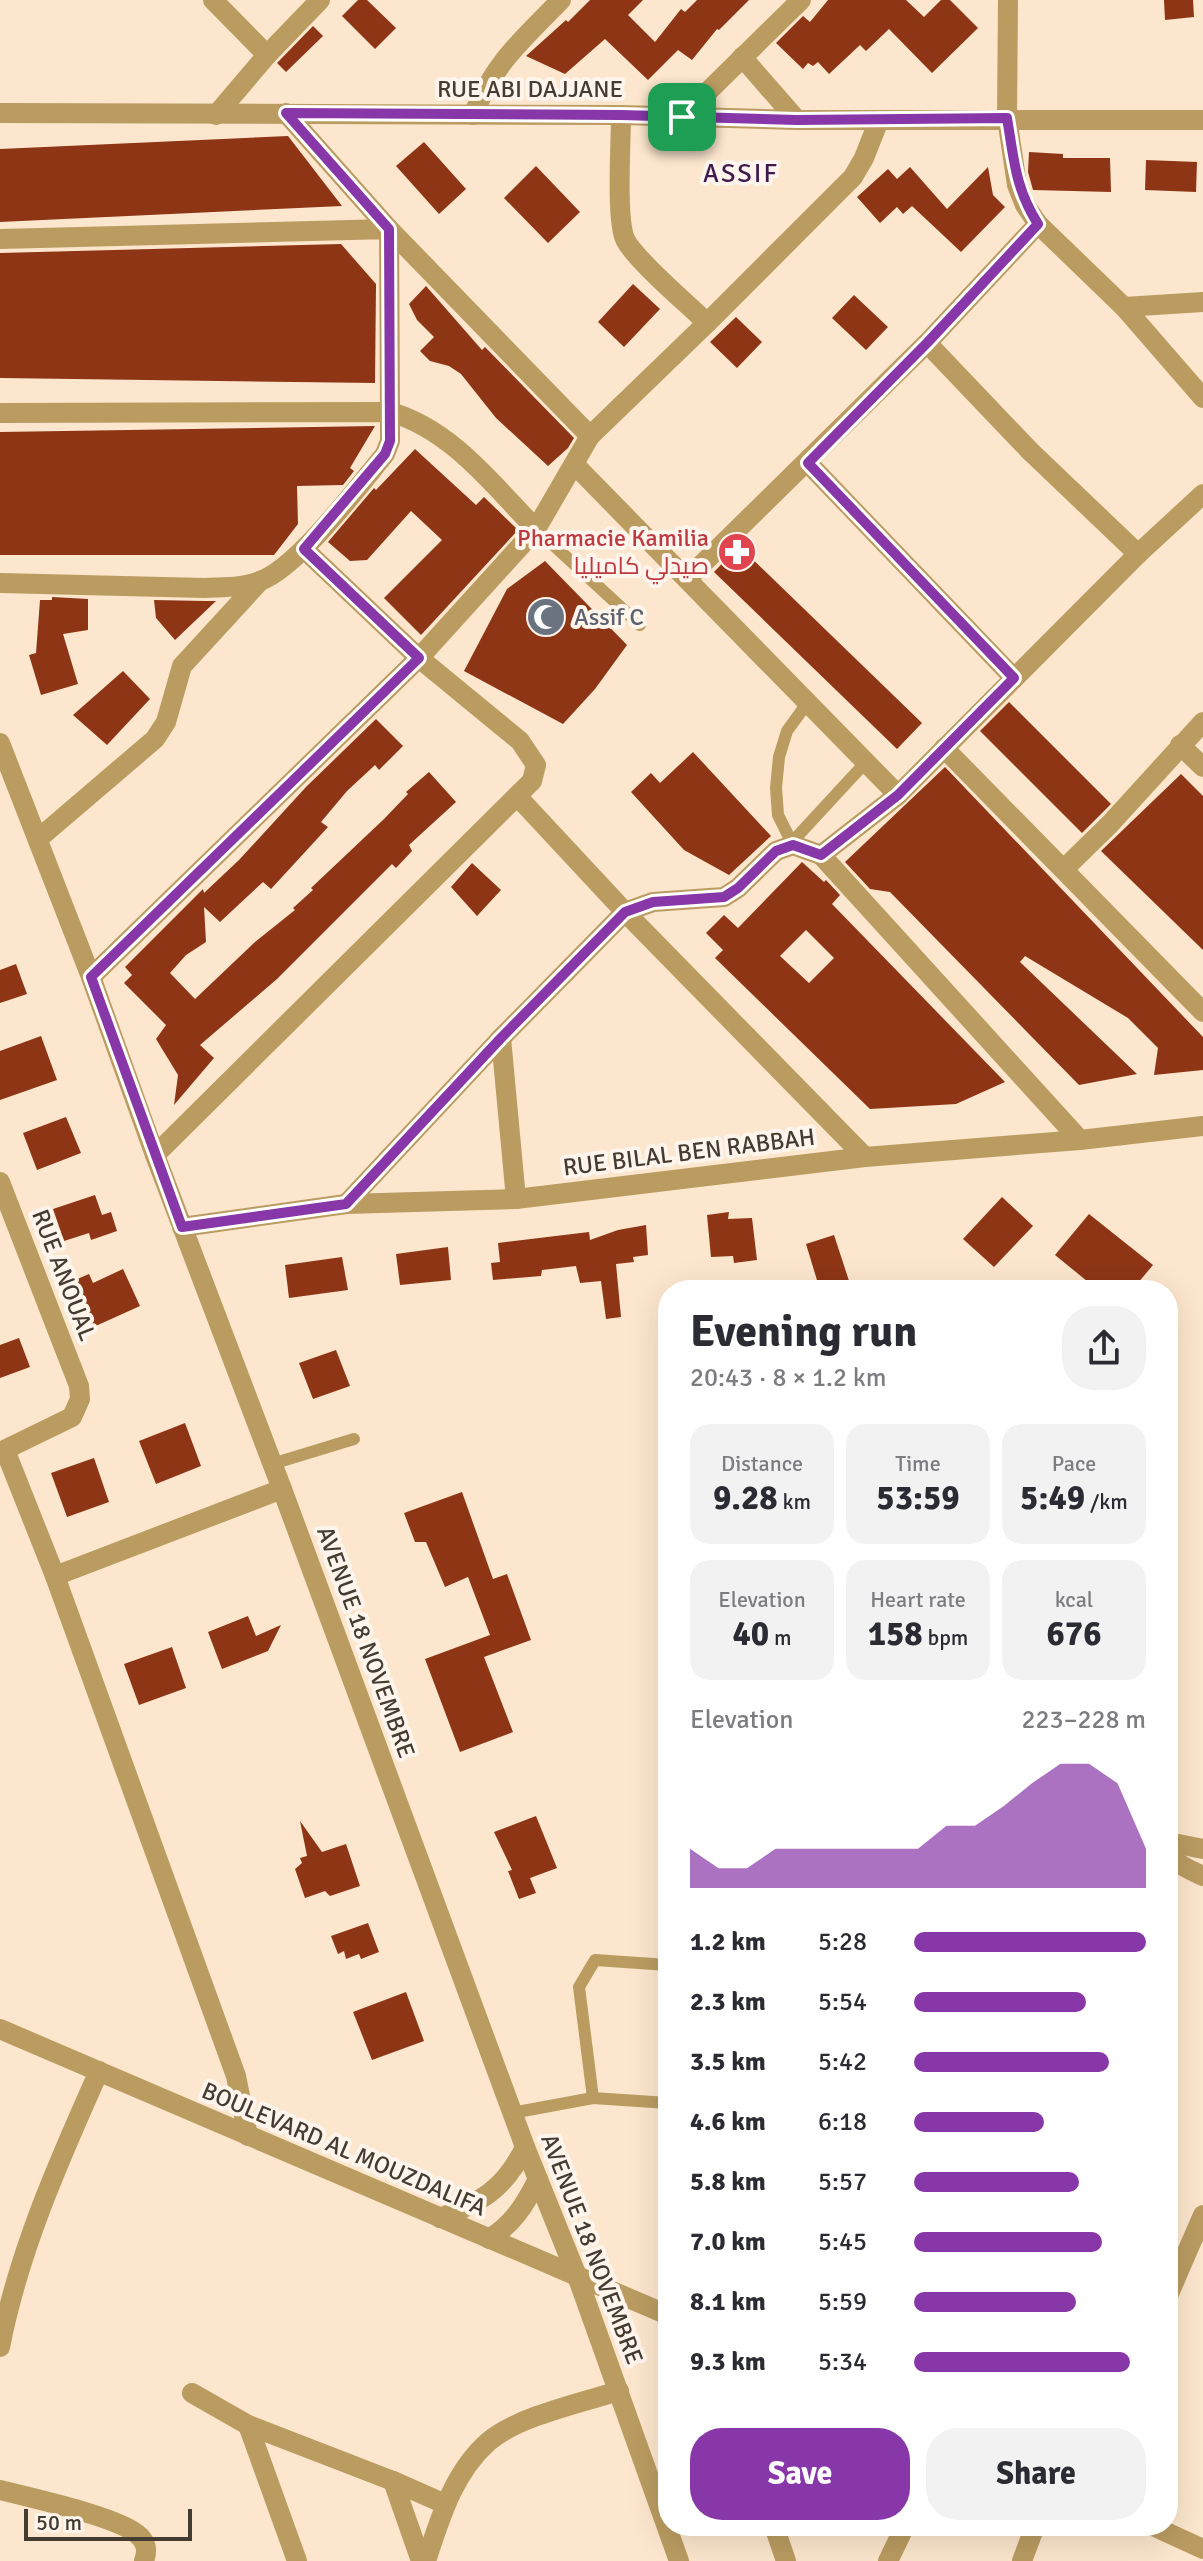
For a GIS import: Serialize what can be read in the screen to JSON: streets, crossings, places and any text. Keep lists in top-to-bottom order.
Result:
{
  "streets": {
    "street": [
      "RUE ABI DAJJANE",
      "RUE BILAL BEN RABBAH",
      "RUE ANOUAL",
      "AVENUE 18 NOVEMBRE",
      "BOULEVARD AL MOUZDALIFA"
    ]
  },
  "crossings": [
    ["RUE BILAL BEN RABBAH", "AVENUE 18 NOVEMBRE"],
    ["AVENUE 18 NOVEMBRE", "BOULEVARD AL MOUZDALIFA"]
  ],
  "districts": ["ASSIF"],
  "places": {
    "pharmacy": ["Pharmacie Kamilia صيدلي كاميليا"],
    "mosque": ["Assif C"]
  },
  "scale_bar": "50 m",
  "page": {
    "heading": ["Evening run", "20:43 · 8 × 1.2 km"],
    "stats": [
      ["Distance", "9.28 km"],
      ["Time", "53:59"],
      ["Pace", "5:49 /km"],
      ["Elevation", "40 m"],
      ["Heart rate", "158 bpm"],
      ["kcal", "676"]
    ],
    "chart": ["Elevation", "223–228 m"],
    "list": [
      {
        "name": "1.2 km",
        "note": "5:28"
      },
      {
        "name": "2.3 km",
        "note": "5:54"
      },
      {
        "name": "3.5 km",
        "note": "5:42"
      },
      {
        "name": "4.6 km",
        "note": "6:18"
      },
      {
        "name": "5.8 km",
        "note": "5:57"
      },
      {
        "name": "7.0 km",
        "note": "5:45"
      },
      {
        "name": "8.1 km",
        "note": "5:59"
      },
      {
        "name": "9.3 km",
        "note": "5:34"
      }
    ],
    "buttons": ["Save", "Share"],
    "scale": "50 m"
  }
}
